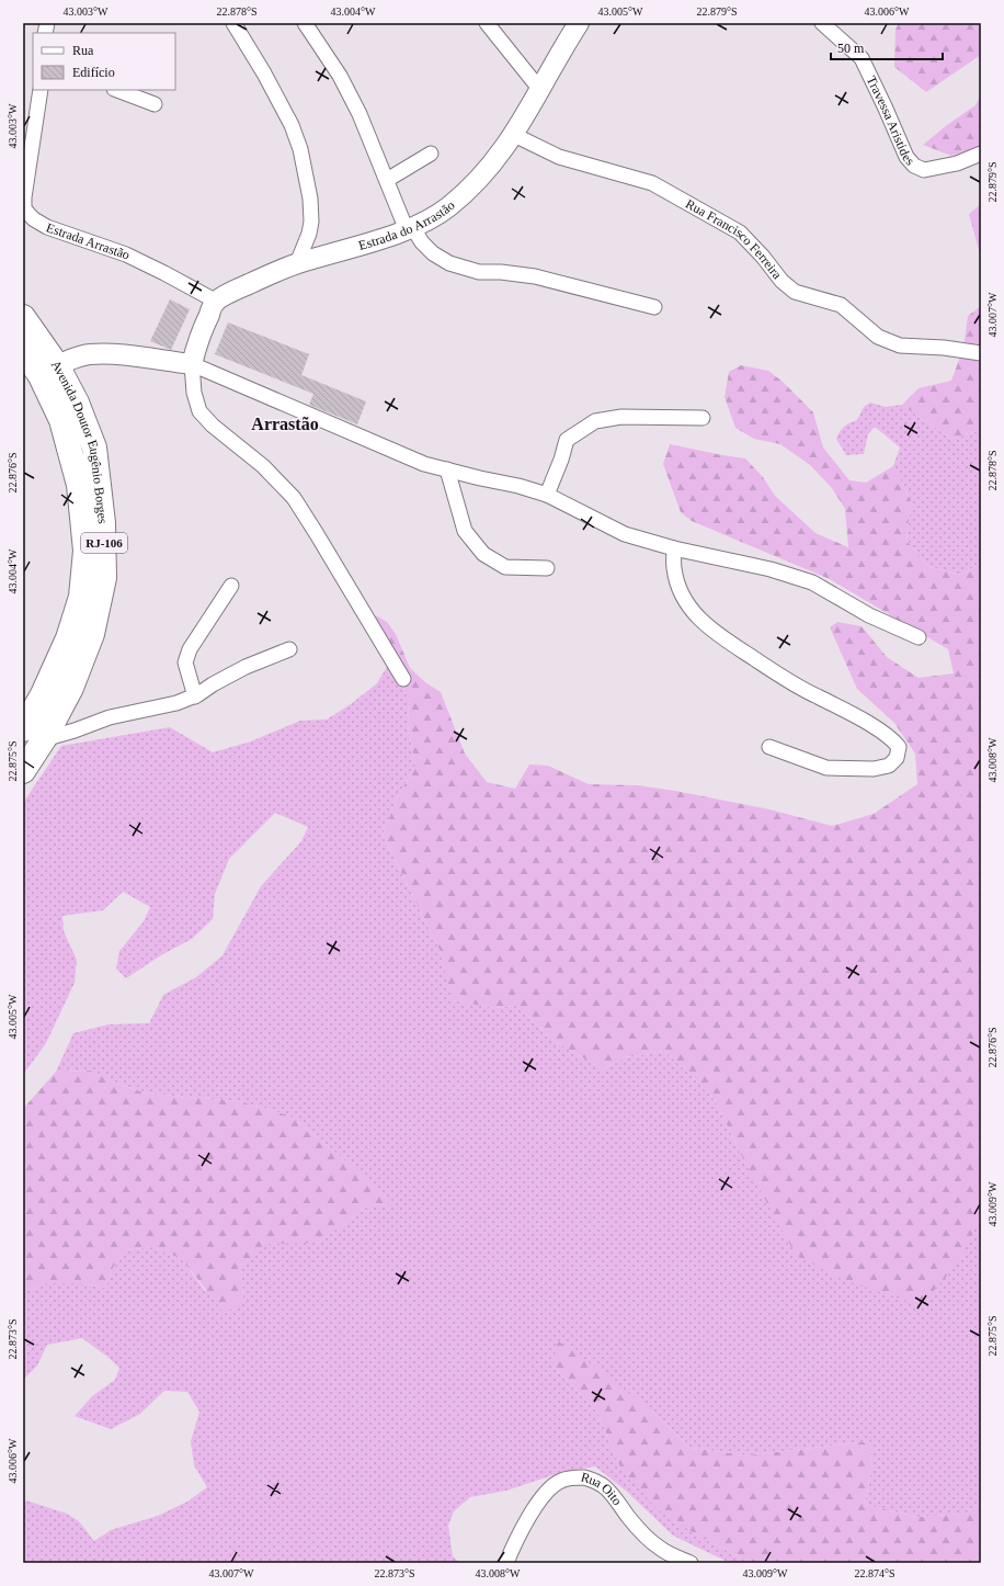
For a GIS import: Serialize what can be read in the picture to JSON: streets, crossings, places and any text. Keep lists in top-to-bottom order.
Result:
{
  "streets": {
    "highway": ["Avenida Doutor Eugênio Borges", "RJ-106"],
    "street": [
      "Travessa Aristides",
      "Estrada do Arrastão",
      "Rua Francisco Ferreira",
      "Estrada Arrastão",
      "Rua Oito"
    ]
  },
  "crossings": [
    ["Estrada do Arrastão", "Rua Francisco Ferreira"],
    ["Estrada do Arrastão", "Estrada Arrastão"]
  ],
  "districts": ["Arrastão"],
  "legend": ["Rua", "Edifício"],
  "scale_bar": "50 m",
  "coordinates": [
    "43.003°W",
    "22.878°S",
    "43.004°W",
    "43.005°W",
    "22.879°S",
    "43.006°W",
    "43.007°W",
    "22.876°S",
    "43.008°W",
    "22.875°S",
    "43.009°W",
    "22.873°S",
    "22.874°S"
  ]
}
